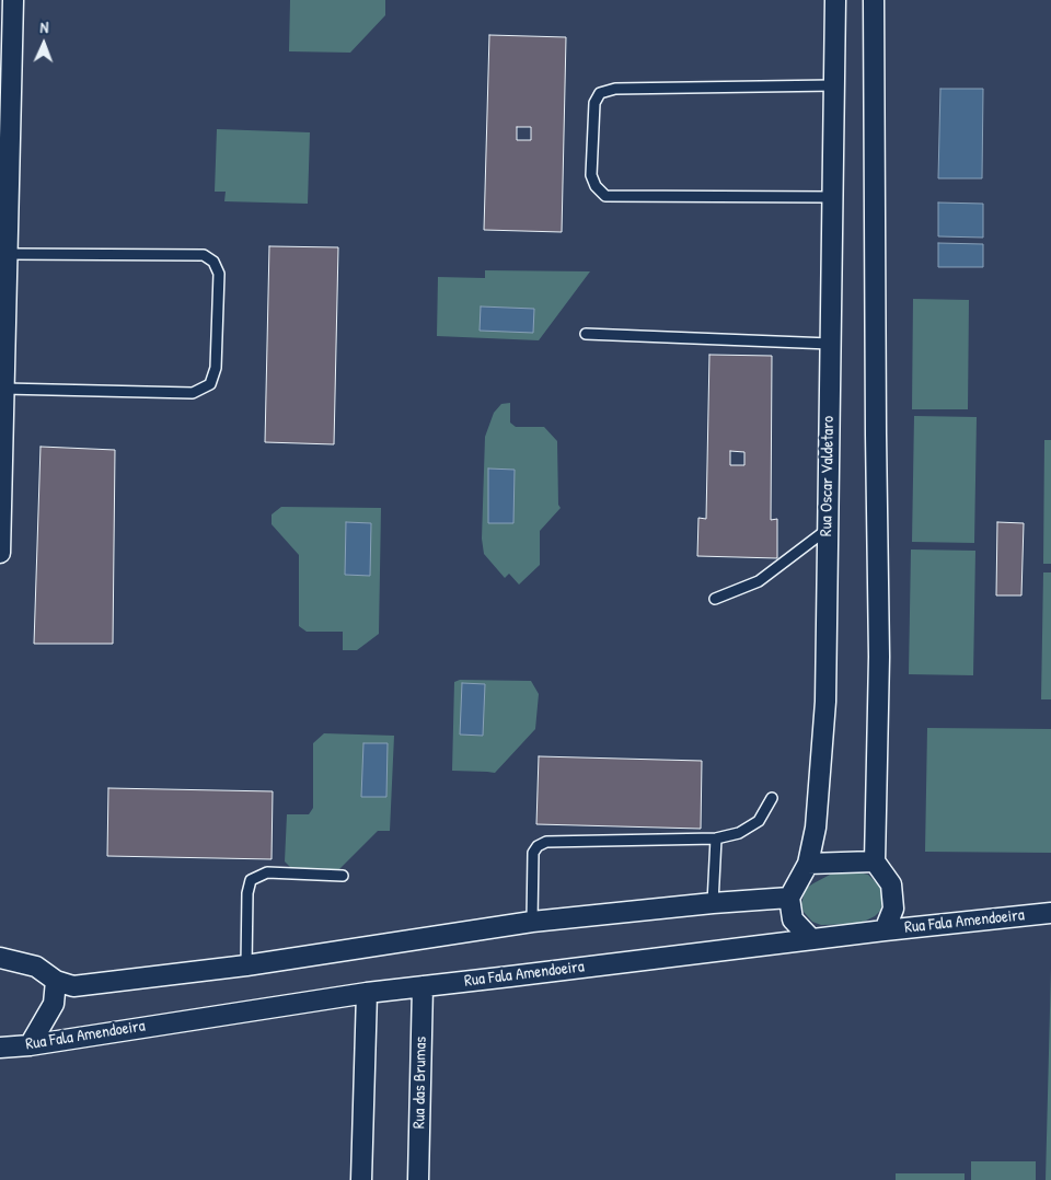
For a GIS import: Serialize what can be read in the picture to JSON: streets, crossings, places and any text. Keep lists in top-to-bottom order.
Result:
{
  "streets": {
    "street": ["Rua Oscar Valdetaro", "Rua Fala Amendoeira", "Rua das Brumas"]
  },
  "crossings": [
    ["Rua Oscar Valdetaro", "Rua Fala Amendoeira"],
    ["Rua Fala Amendoeira", "Rua das Brumas"]
  ],
  "north": "top"
}
